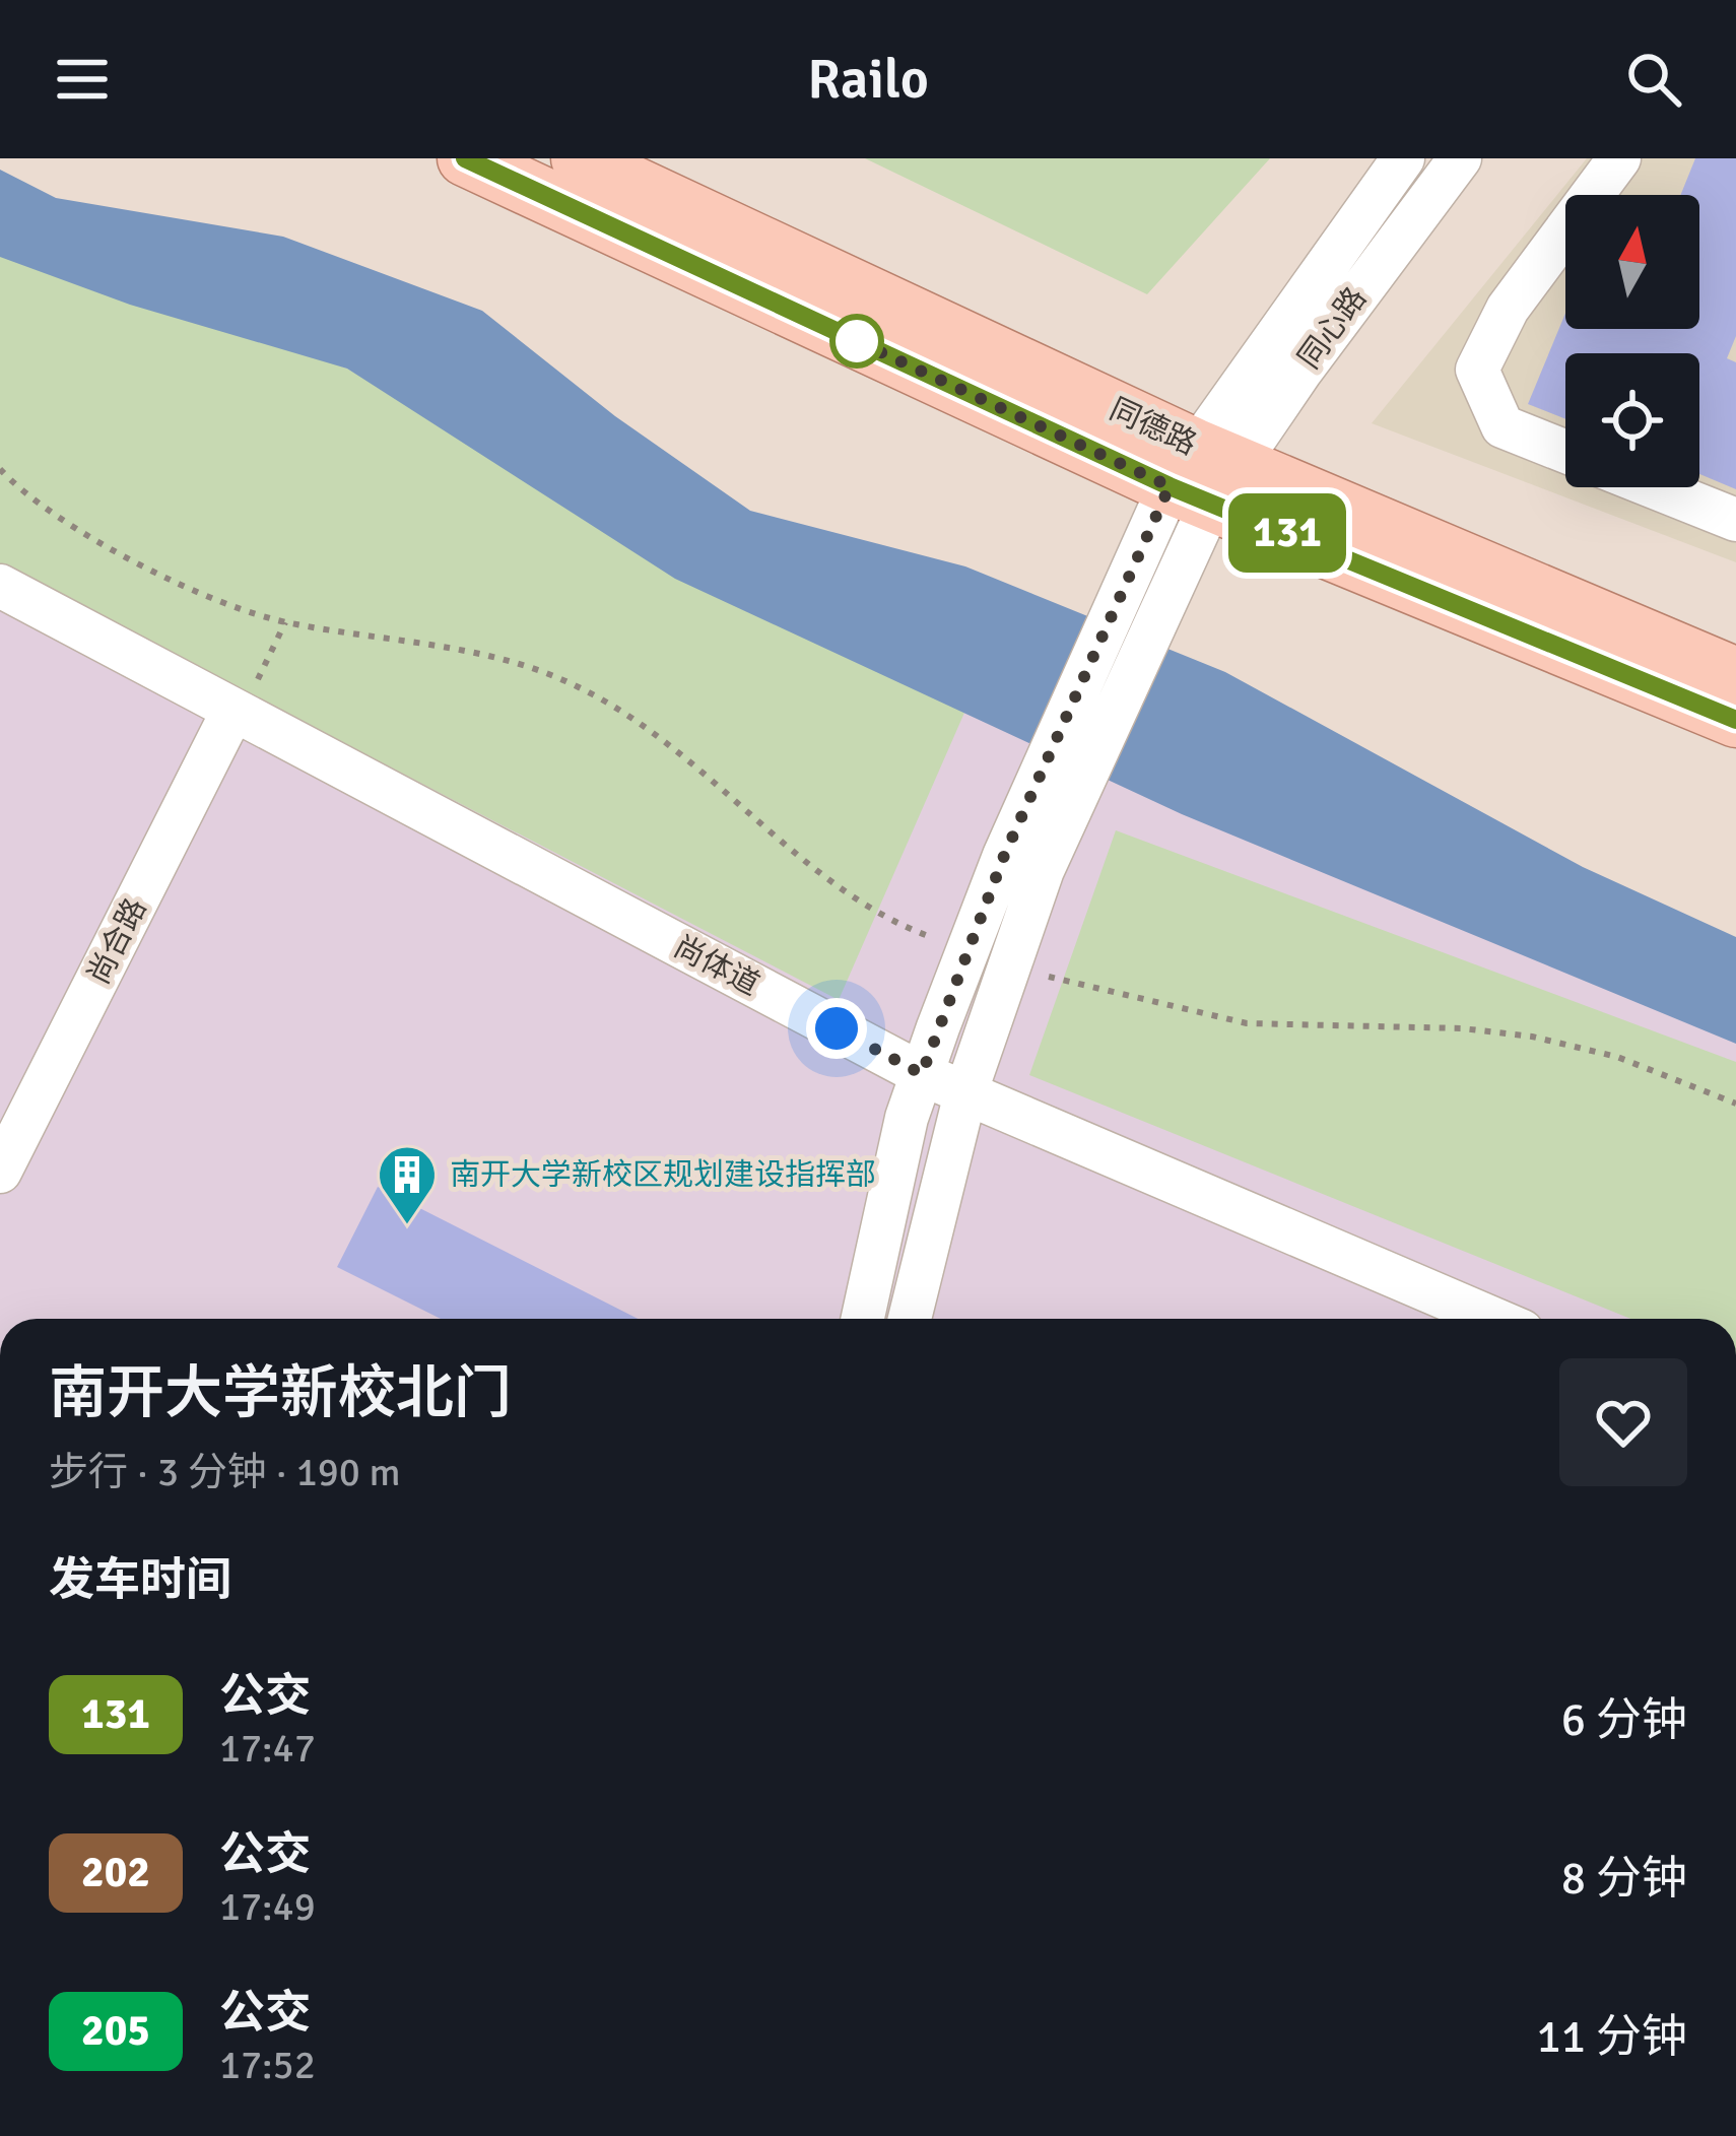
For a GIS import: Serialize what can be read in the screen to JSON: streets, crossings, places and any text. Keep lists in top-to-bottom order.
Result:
{
  "streets": {
    "main road": ["同德路"],
    "street": ["同心路", "尚合路", "尚体道"]
  },
  "crossings": [
    ["同心路", "同德路"],
    ["尚合路", "尚体道"]
  ],
  "places": {
    "building": ["南开大学新校区规划建设指挥部"]
  },
  "lines": ["bus line 131"],
  "north": "top",
  "page": {
    "header": "Railo",
    "on_map": "131",
    "heading": [
      ["南开大学新校北门", "步行 · 3 分钟 · 190 m"],
      "发车时间"
    ],
    "list": [
      {
        "mark": "131",
        "name": "公交",
        "note": "17:47",
        "value": "6 分钟"
      },
      {
        "mark": "202",
        "name": "公交",
        "note": "17:49",
        "value": "8 分钟"
      },
      {
        "mark": "205",
        "name": "公交",
        "note": "17:52",
        "value": "11 分钟"
      }
    ]
  }
}
